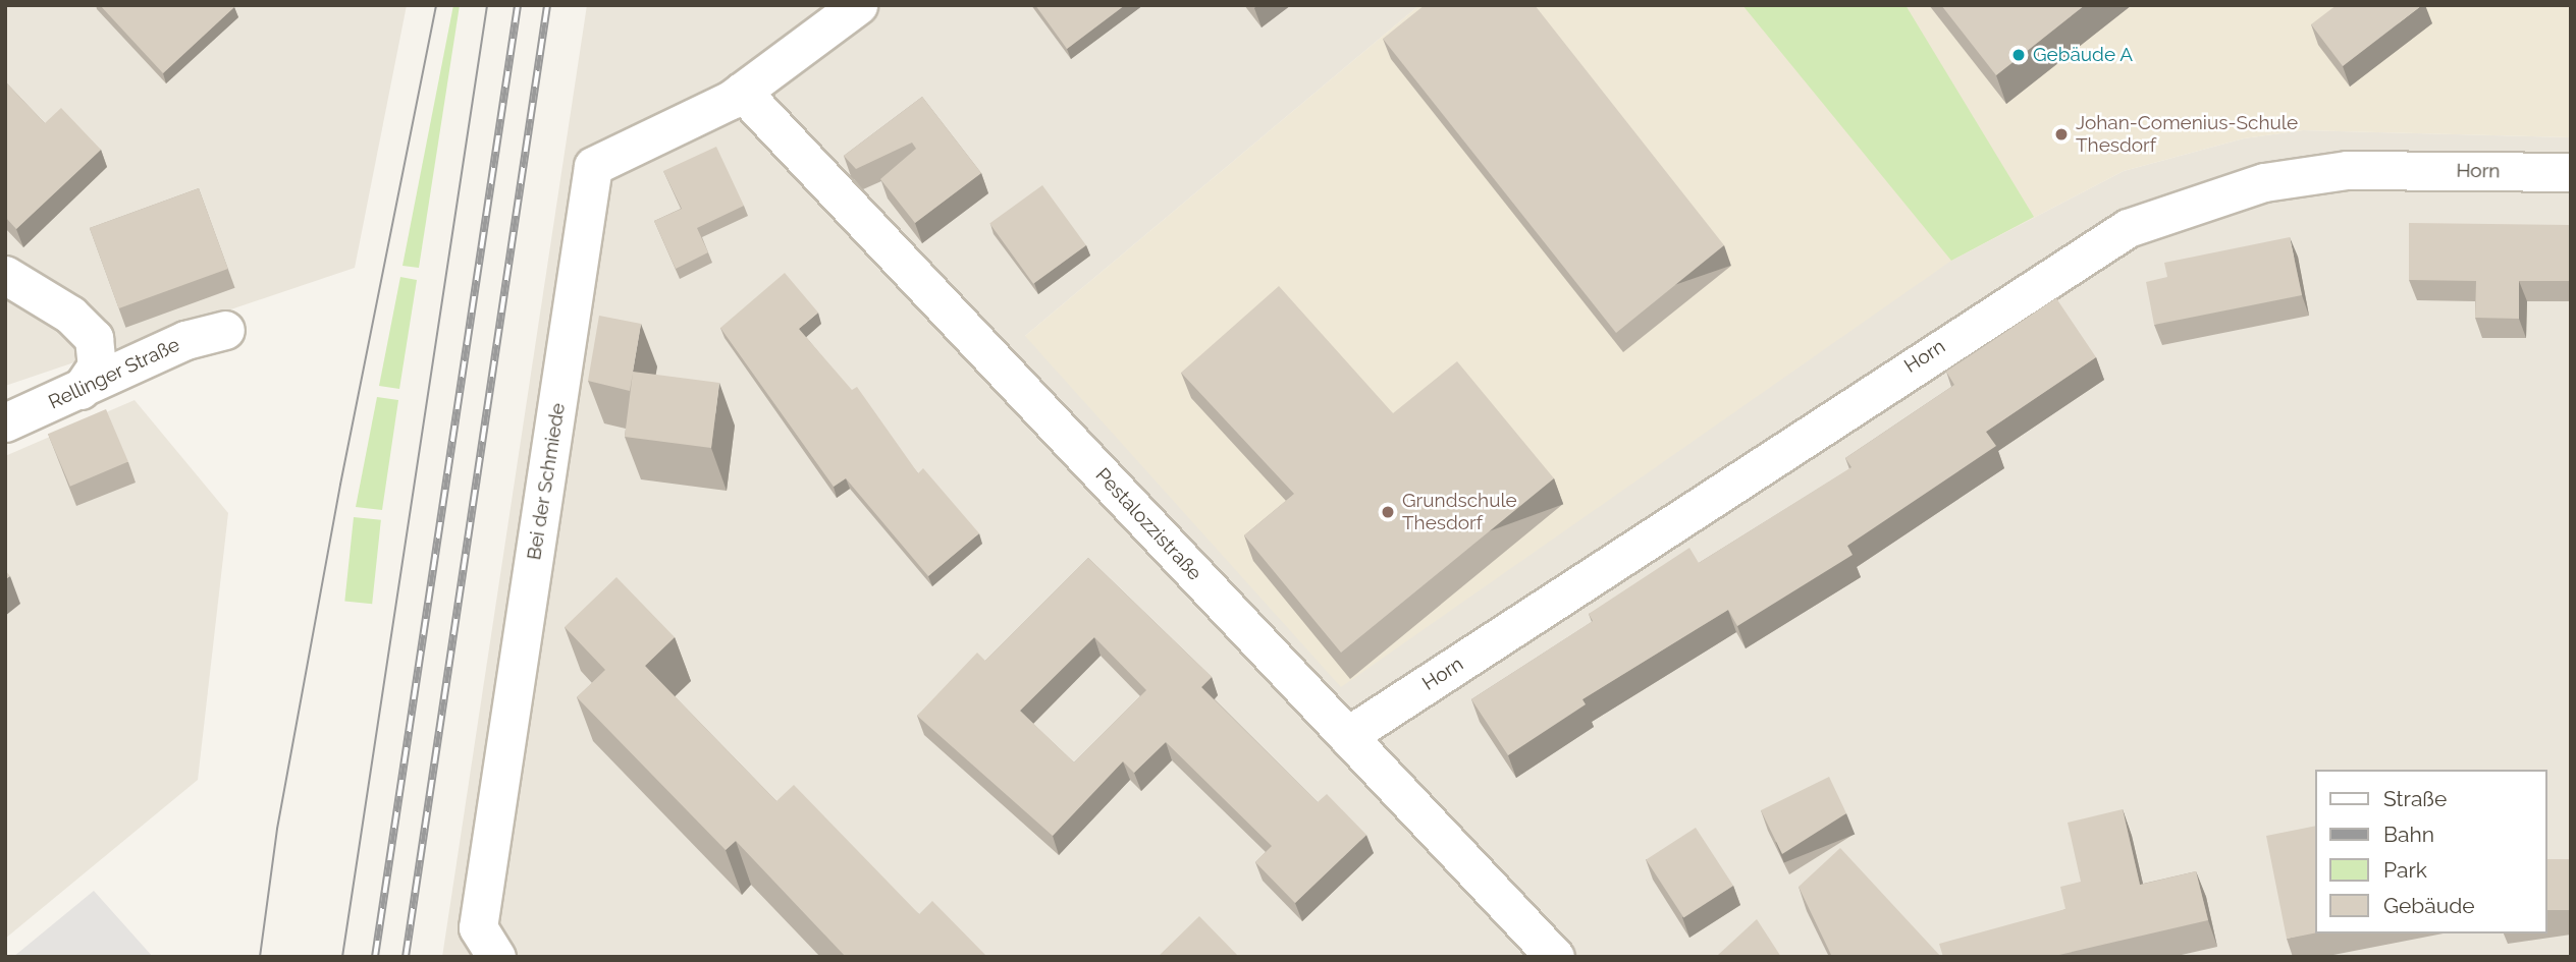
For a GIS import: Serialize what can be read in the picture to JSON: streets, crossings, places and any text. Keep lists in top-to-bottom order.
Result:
{
  "streets": {
    "street": [
      "Horn",
      "Rellinger Straße",
      "Bei der Schmiede",
      "Pestalozzistraße"
    ]
  },
  "crossings": [
    ["Horn", "Pestalozzistraße"],
    ["Bei der Schmiede", "Pestalozzistraße"]
  ],
  "places": ["Gebäude A", "Johan-Comenius-Schule Thesdorf", "Grundschule Thesdorf"],
  "legend": [
    "Straße",
    "Bahn",
    "Park",
    "Gebäude"
  ]
}
